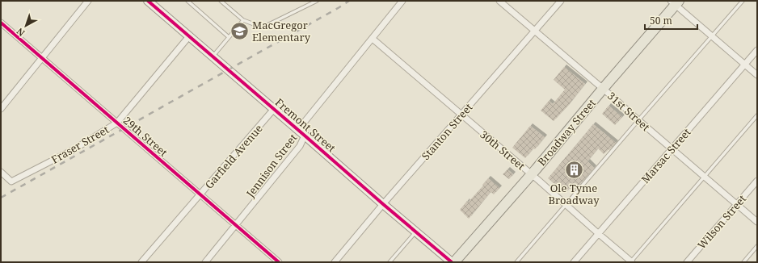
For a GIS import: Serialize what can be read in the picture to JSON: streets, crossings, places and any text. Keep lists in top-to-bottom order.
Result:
{
  "streets": {
    "main road": ["Broadway Street"],
    "street": [
      "31st Street",
      "Fremont Street",
      "Stanton Street",
      "29th Street",
      "Fraser Street",
      "30th Street",
      "Marsac Street",
      "Garfield Avenue",
      "Jennison Street",
      "Wilson Street"
    ]
  },
  "crossings": [
    ["31st Street", "Stanton Street"],
    ["31st Street", "Broadway Street"],
    ["31st Street", "Marsac Street"],
    ["31st Street", "Wilson Street"],
    ["Fremont Street", "Stanton Street"],
    ["Fremont Street", "Broadway Street"],
    ["Fremont Street", "Fraser Street"],
    ["Fremont Street", "Garfield Avenue"],
    ["Fremont Street", "Jennison Street"],
    ["Stanton Street", "30th Street"],
    ["Broadway Street", "30th Street"],
    ["29th Street", "Fraser Street"],
    ["29th Street", "Garfield Avenue"],
    ["29th Street", "Jennison Street"],
    ["30th Street", "Marsac Street"],
    ["30th Street", "Jennison Street"]
  ],
  "places": {
    "school or university": ["MacGregor Elementary"],
    "building": ["Ole Tyme Broadway"]
  },
  "scale_bar": "50 m",
  "north": "bottom left"
}
